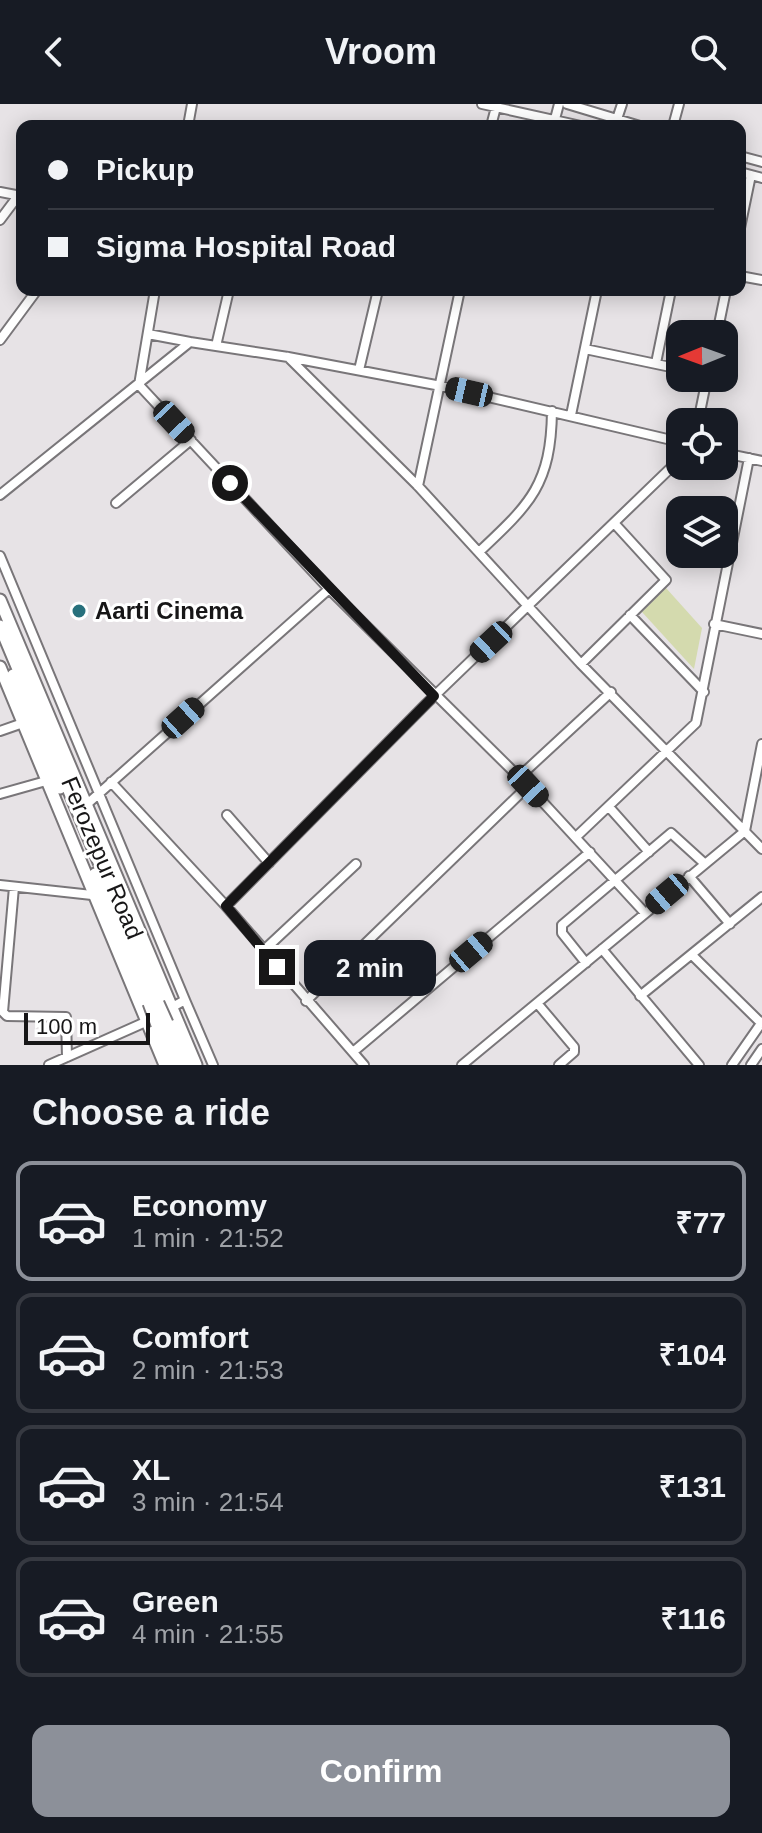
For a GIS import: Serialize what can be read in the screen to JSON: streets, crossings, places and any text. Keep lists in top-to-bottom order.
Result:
{
  "streets": {
    "main road": ["Ferozepur Road"]
  },
  "places": ["Aarti Cinema"],
  "scale_bar": "100 m",
  "north": "left",
  "page": {
    "header": "Vroom",
    "banner": ["Pickup", "Sigma Hospital Road"],
    "bubble": "2 min",
    "scale": "100 m",
    "heading": "Choose a ride",
    "list": [
      {
        "name": "Economy",
        "note": "1 min · 21:52",
        "value": "₹77"
      },
      {
        "name": "Comfort",
        "note": "2 min · 21:53",
        "value": "₹104"
      },
      {
        "name": "XL",
        "note": "3 min · 21:54",
        "value": "₹131"
      },
      {
        "name": "Green",
        "note": "4 min · 21:55",
        "value": "₹116"
      }
    ],
    "buttons": "Confirm"
  }
}
